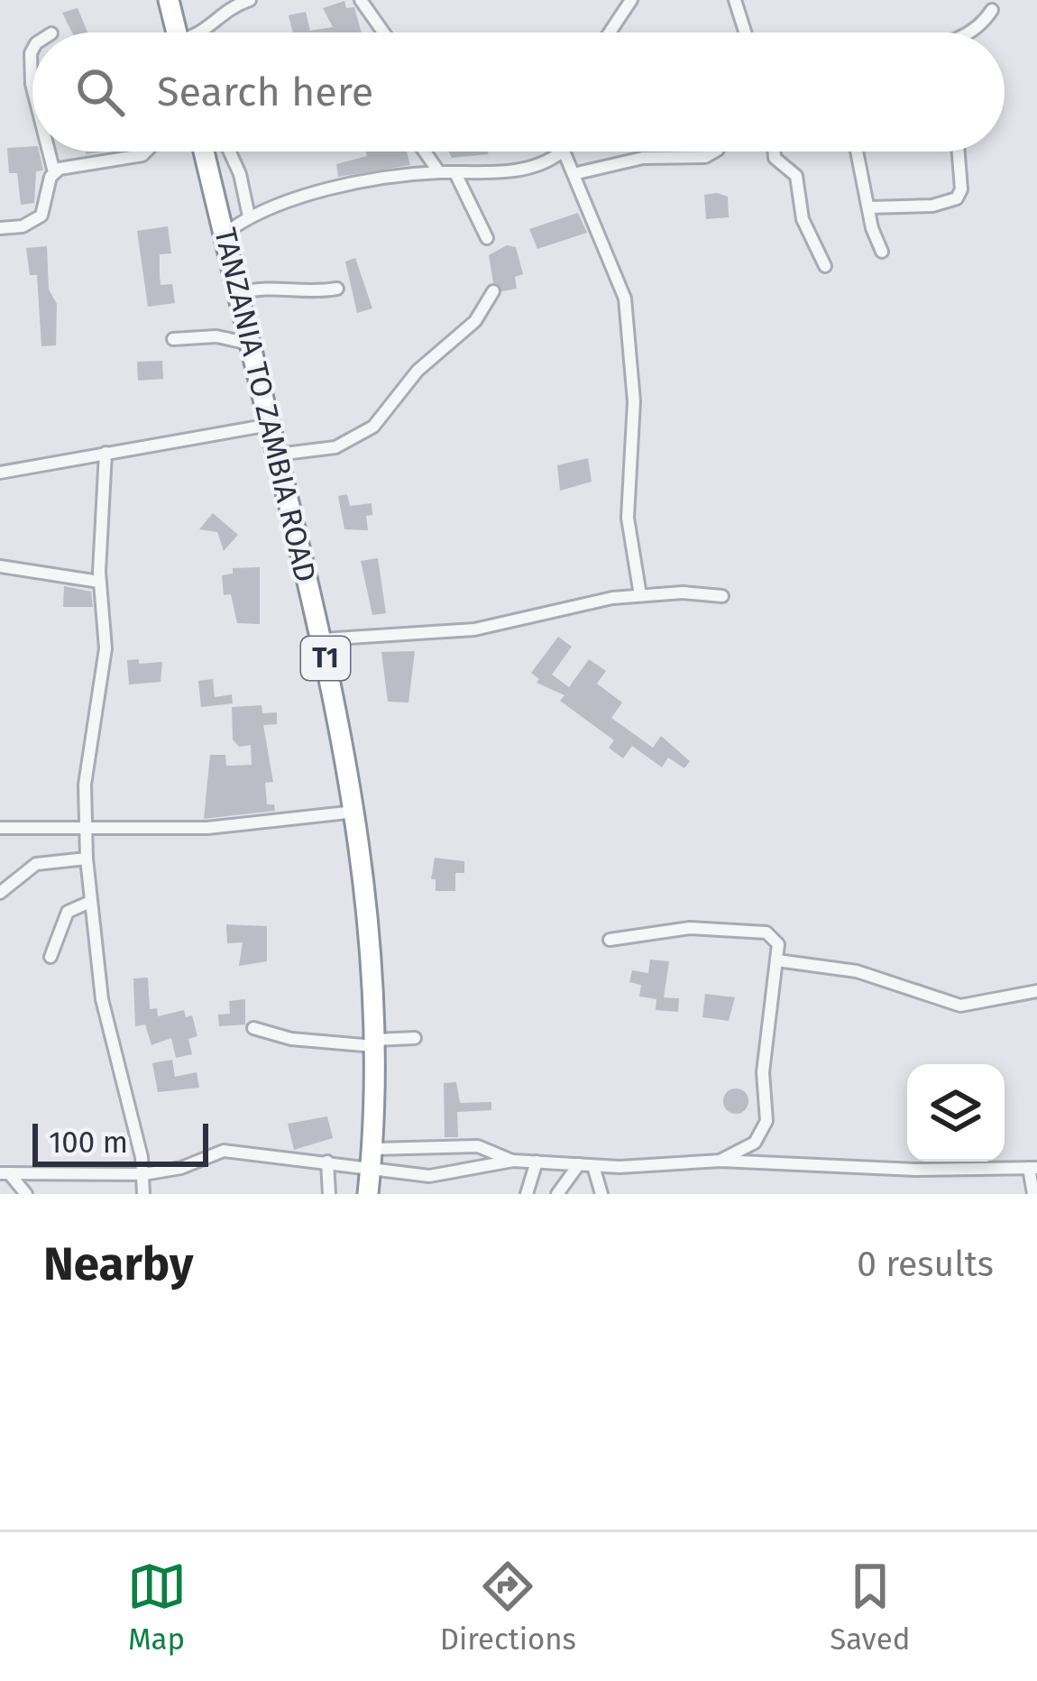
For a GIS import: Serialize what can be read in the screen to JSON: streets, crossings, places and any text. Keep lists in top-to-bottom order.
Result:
{
  "streets": {
    "highway": ["TANZANIA TO ZAMBIA ROAD", "T1"]
  },
  "scale_bar": "100 m",
  "page": {
    "search": "Search here",
    "scale": "100 m",
    "heading": ["Nearby", "0 results"],
    "nav": ["Map", "Directions", "Saved"]
  }
}
